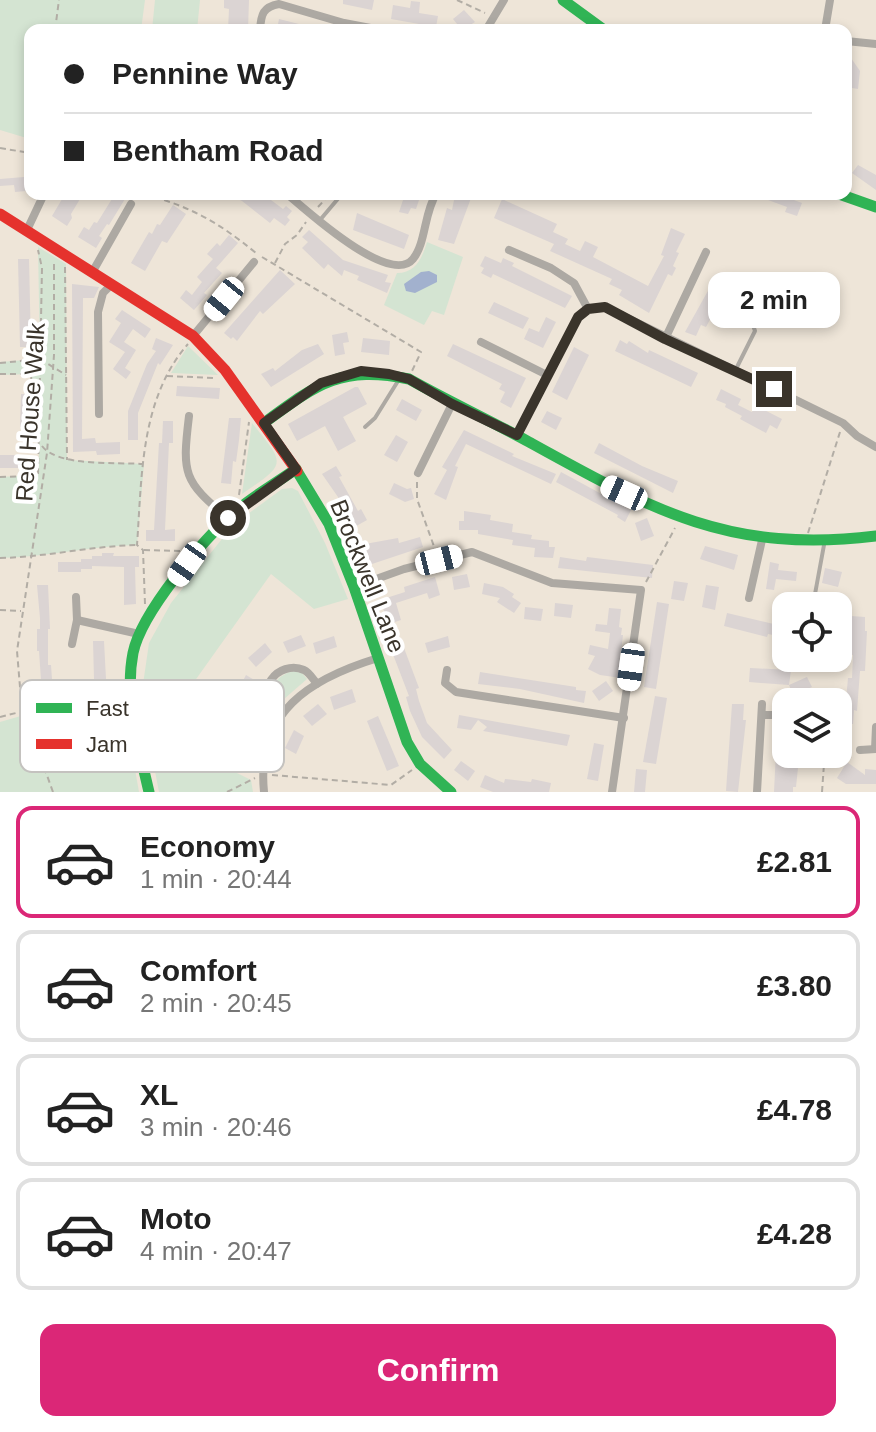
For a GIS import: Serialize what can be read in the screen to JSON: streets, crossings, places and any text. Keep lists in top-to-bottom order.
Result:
{
  "streets": {
    "street": ["Brockwell Lane"],
    "path": ["Red House Walk"]
  },
  "legend": ["Fast", "Jam"],
  "page": {
    "banner": ["Pennine Way", "Bentham Road"],
    "bubble": "2 min",
    "list": [
      {
        "name": "Economy",
        "note": "1 min · 20:44",
        "value": "£2.81"
      },
      {
        "name": "Comfort",
        "note": "2 min · 20:45",
        "value": "£3.80"
      },
      {
        "name": "XL",
        "note": "3 min · 20:46",
        "value": "£4.78"
      },
      {
        "name": "Moto",
        "note": "4 min · 20:47",
        "value": "£4.28"
      }
    ],
    "buttons": "Confirm"
  }
}
